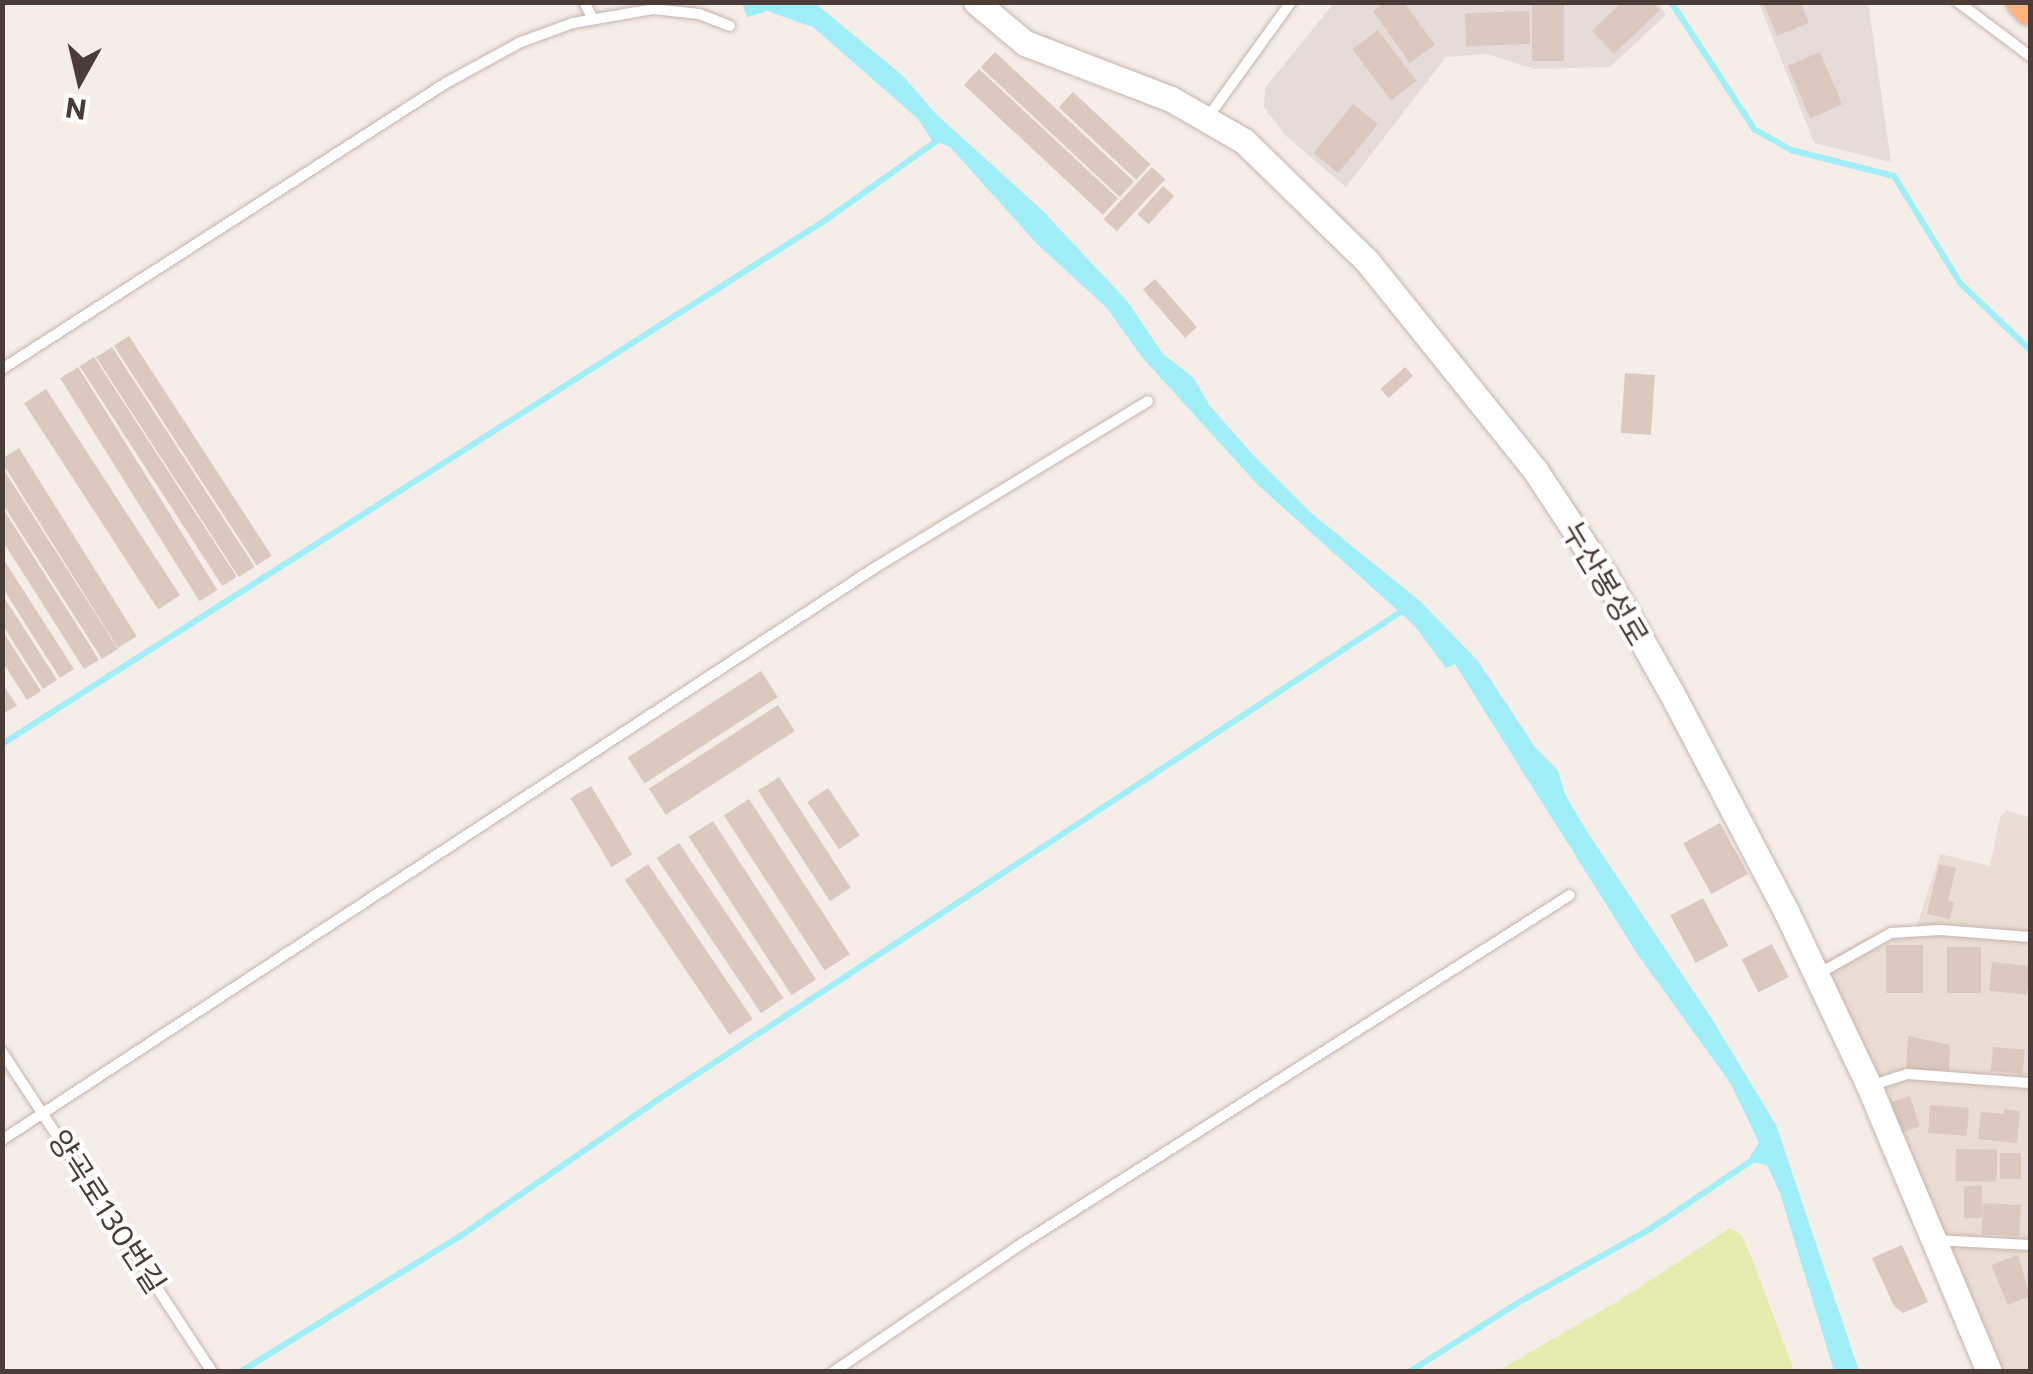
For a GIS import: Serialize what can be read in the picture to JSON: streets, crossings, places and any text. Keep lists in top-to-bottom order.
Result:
{
  "streets": {
    "street": ["누산봉성로"],
    "lane": ["양곡로130번길"]
  },
  "north": "bottom"
}
